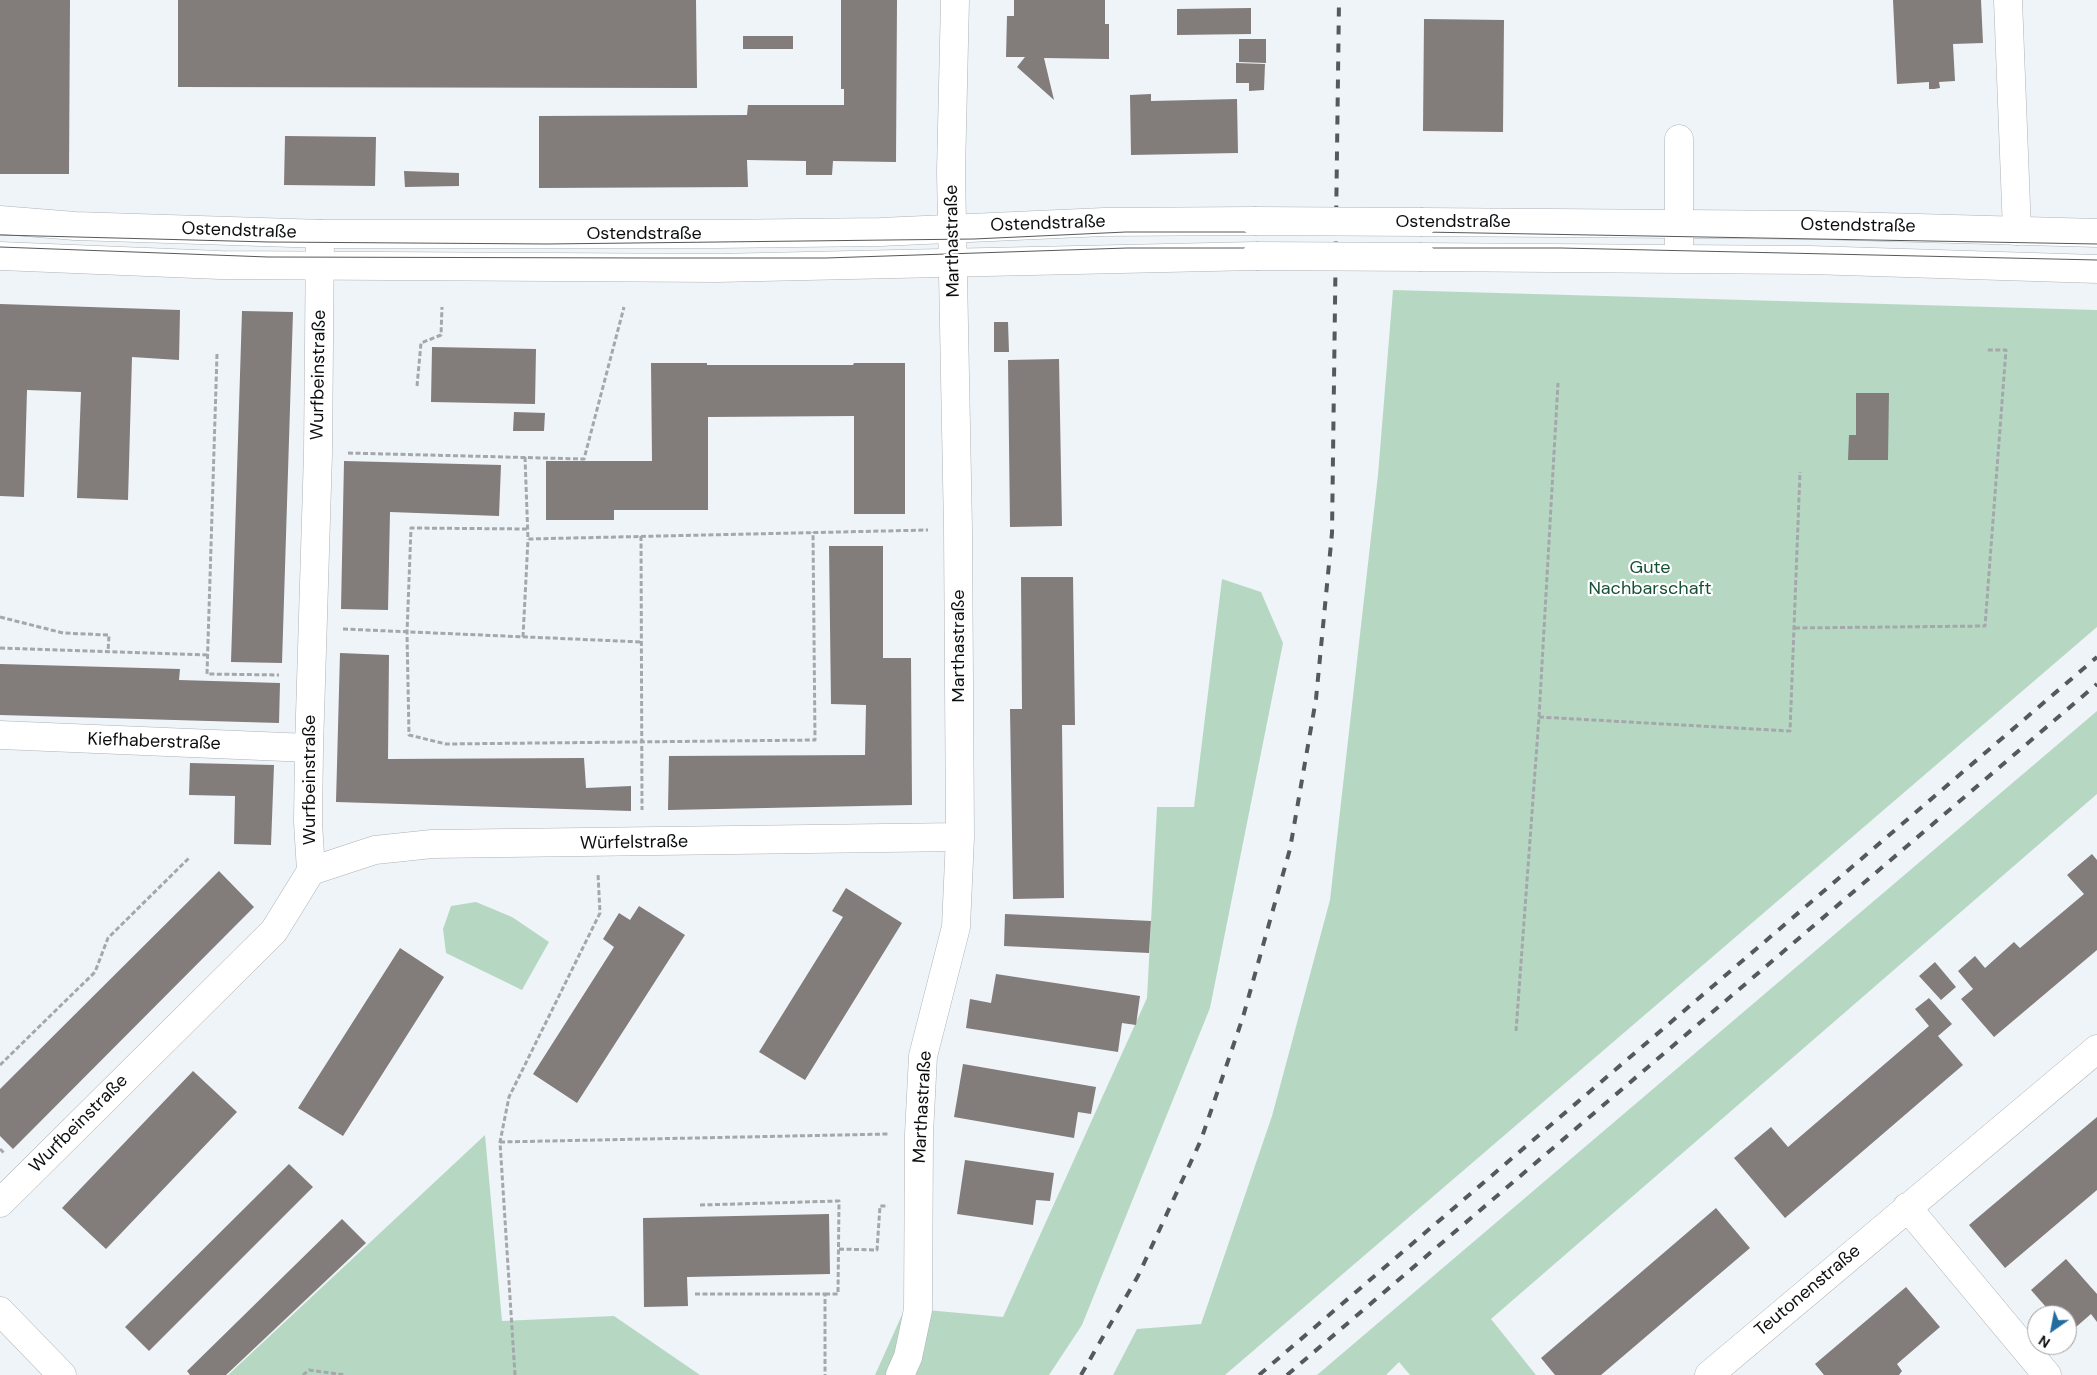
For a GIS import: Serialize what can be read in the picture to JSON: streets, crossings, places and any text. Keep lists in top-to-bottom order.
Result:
{
  "streets": {
    "street": [
      "Ostendstraße",
      "Marthastraße",
      "Wurfbeinstraße",
      "Kiefhaberstraße",
      "Würfelstraße",
      "Teutonenstraße"
    ]
  },
  "crossings": [
    ["Ostendstraße", "Marthastraße"],
    ["Ostendstraße", "Wurfbeinstraße"],
    ["Marthastraße", "Würfelstraße"],
    ["Wurfbeinstraße", "Kiefhaberstraße"],
    ["Wurfbeinstraße", "Würfelstraße"]
  ],
  "parks": ["Gute Nachbarschaft"],
  "north": "bottom left"
}
